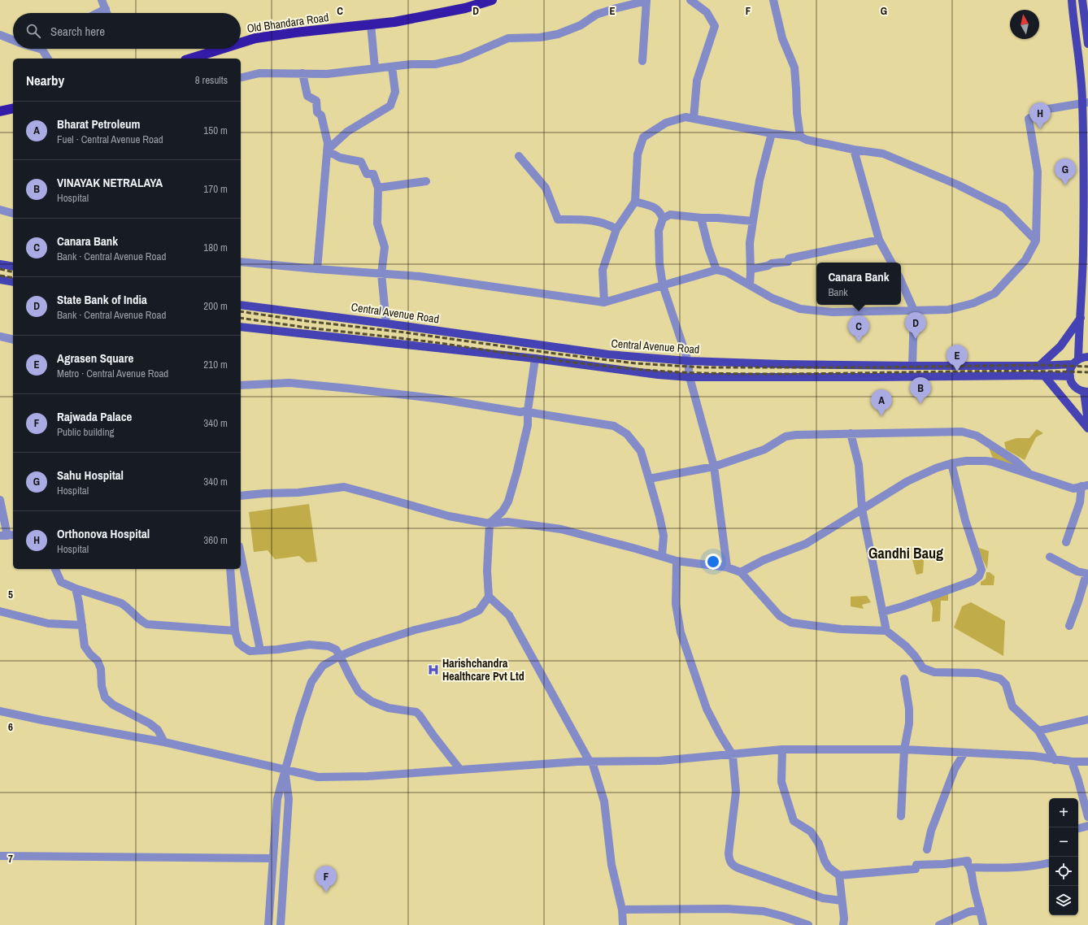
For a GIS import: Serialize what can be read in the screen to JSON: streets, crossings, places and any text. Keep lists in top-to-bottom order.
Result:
{
  "streets": {
    "highway": ["Old Bhandara Road"],
    "main road": ["Central Avenue Road"]
  },
  "districts": ["Gandhi Baug"],
  "places": {
    "hospital": ["Harishchandra Healthcare Pvt Ltd"]
  },
  "north": "top",
  "page": {
    "search": "Search here",
    "heading": ["Nearby", "8 results"],
    "list": [
      {
        "mark": "A",
        "name": "Bharat Petroleum",
        "note": "Fuel · Central Avenue Road",
        "value": "150 m"
      },
      {
        "mark": "B",
        "name": "VINAYAK NETRALAYA",
        "note": "Hospital",
        "value": "170 m"
      },
      {
        "mark": "C",
        "name": "Canara Bank",
        "note": "Bank · Central Avenue Road",
        "value": "180 m"
      },
      {
        "mark": "D",
        "name": "State Bank of India",
        "note": "Bank · Central Avenue Road",
        "value": "200 m"
      },
      {
        "mark": "E",
        "name": "Agrasen Square",
        "note": "Metro · Central Avenue Road",
        "value": "210 m"
      },
      {
        "mark": "F",
        "name": "Rajwada Palace",
        "note": "Public building",
        "value": "340 m"
      },
      {
        "mark": "G",
        "name": "Sahu Hospital",
        "note": "Hospital",
        "value": "340 m"
      },
      {
        "mark": "H",
        "name": "Orthonova Hospital",
        "note": "Hospital",
        "value": "360 m"
      }
    ],
    "pins": [
      "H",
      "G",
      "D",
      "C",
      "E",
      "B",
      "A",
      "F"
    ],
    "popup": ["Canara Bank", "Bank"],
    "map_buttons": ["+", "−"]
  },
  "grid": {
    "columns": [
      "C",
      "D",
      "E",
      "F",
      "G"
    ],
    "rows": ["5", "6", "7"]
  }
}
